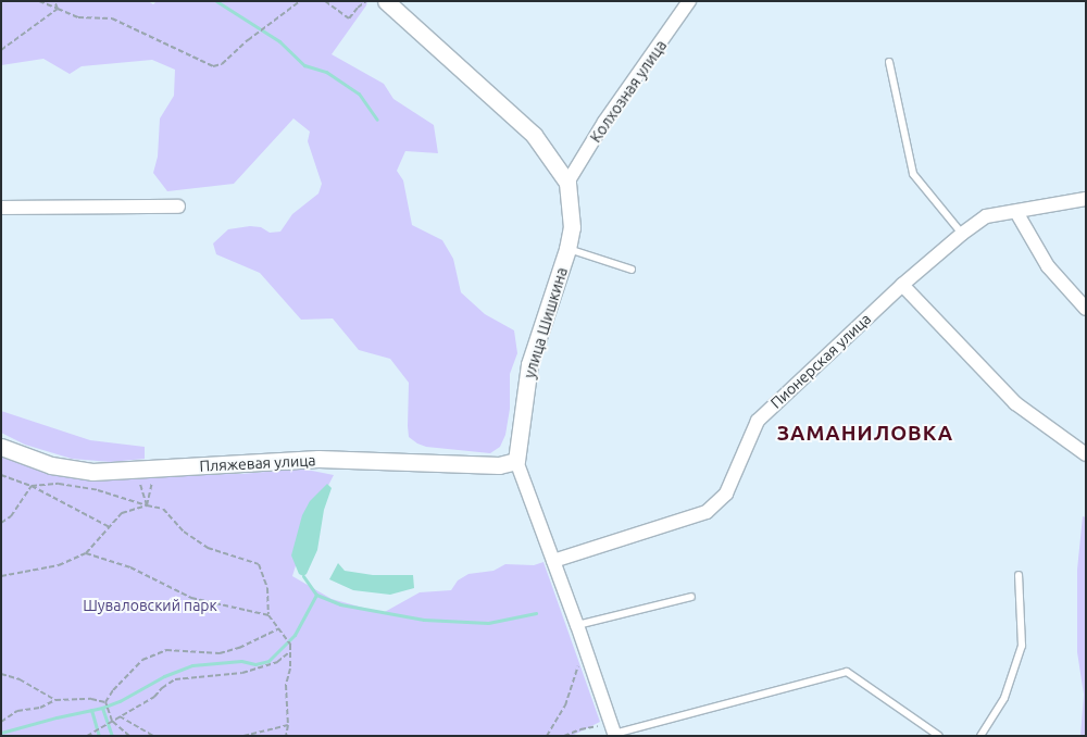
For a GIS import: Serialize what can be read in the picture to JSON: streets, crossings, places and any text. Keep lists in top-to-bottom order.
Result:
{
  "streets": {
    "street": [
      "Колхозная улица",
      "улица Шишкина",
      "Пионерская улица",
      "Пляжевая улица"
    ]
  },
  "crossings": [
    ["Колхозная улица", "улица Шишкина"],
    ["улица Шишкина", "Пионерская улица"],
    ["улица Шишкина", "Пляжевая улица"]
  ],
  "districts": ["ЗАМАНИЛОВКА"],
  "parks": ["Шуваловский парк"]
}
